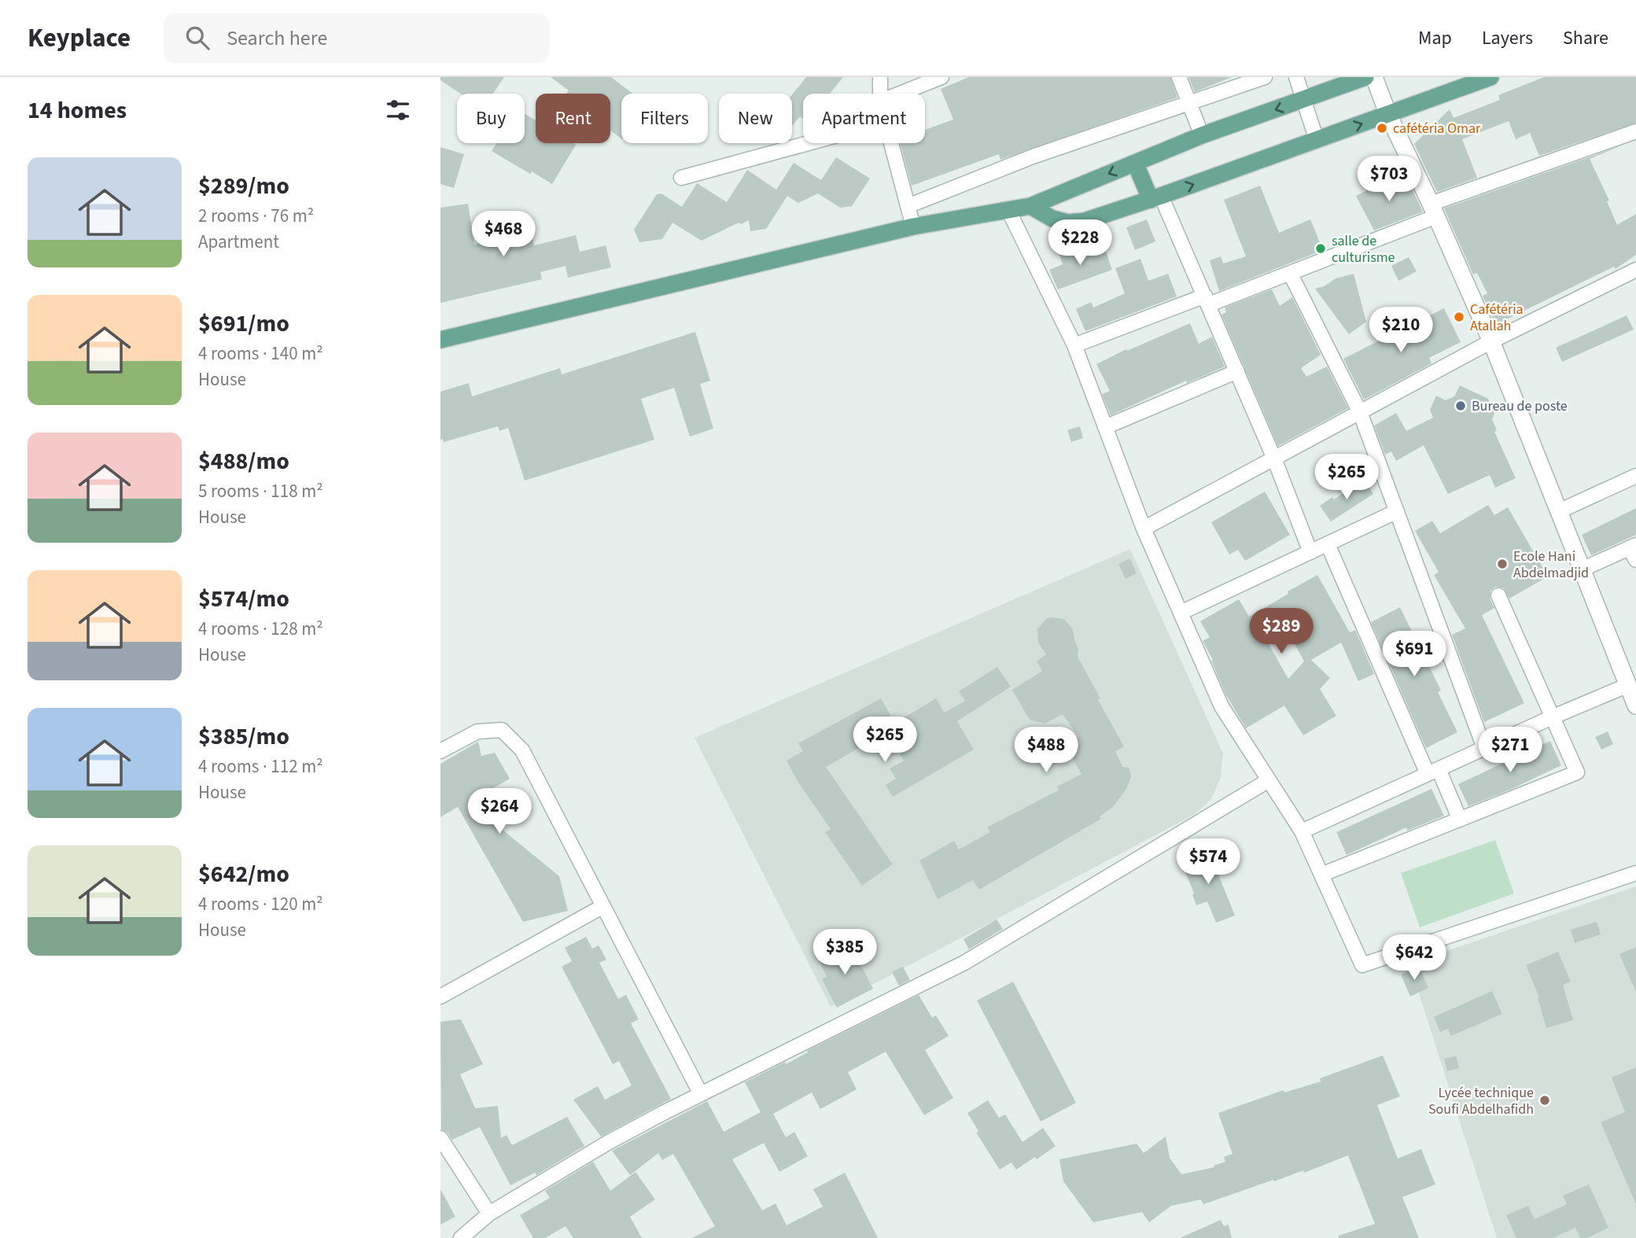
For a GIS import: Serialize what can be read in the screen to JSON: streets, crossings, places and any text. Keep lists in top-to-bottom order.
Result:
{
  "places": [
    "cafétéria Omar",
    "salle de culturisme",
    "Cafétéria Atallah",
    "Bureau de poste",
    "Ecole Hani Abdelmadjid",
    "Lycée technique Soufi Abdelhafidh"
  ],
  "page": {
    "header": "Keyplace",
    "search": "Search here",
    "nav": ["Map", "Layers", "Share"],
    "heading": "14 homes",
    "chip": [
      "Buy",
      "Rent",
      "Filters",
      "New",
      "Apartment"
    ],
    "list": [
      {
        "name": "$289/mo",
        "note": "2 rooms · 76 m² · Apartment"
      },
      {
        "name": "$691/mo",
        "note": "4 rooms · 140 m² · House"
      },
      {
        "name": "$488/mo",
        "note": "5 rooms · 118 m² · House"
      },
      {
        "name": "$574/mo",
        "note": "4 rooms · 128 m² · House"
      },
      {
        "name": "$385/mo",
        "note": "4 rooms · 112 m² · House"
      },
      {
        "name": "$642/mo",
        "note": "4 rooms · 120 m² · House"
      }
    ],
    "price": [
      "$703",
      "$468",
      "$228",
      "$210",
      "$265",
      "$289",
      "$691",
      "$265",
      "$488",
      "$271",
      "$264",
      "$574",
      "$385",
      "$642"
    ]
  }
}
